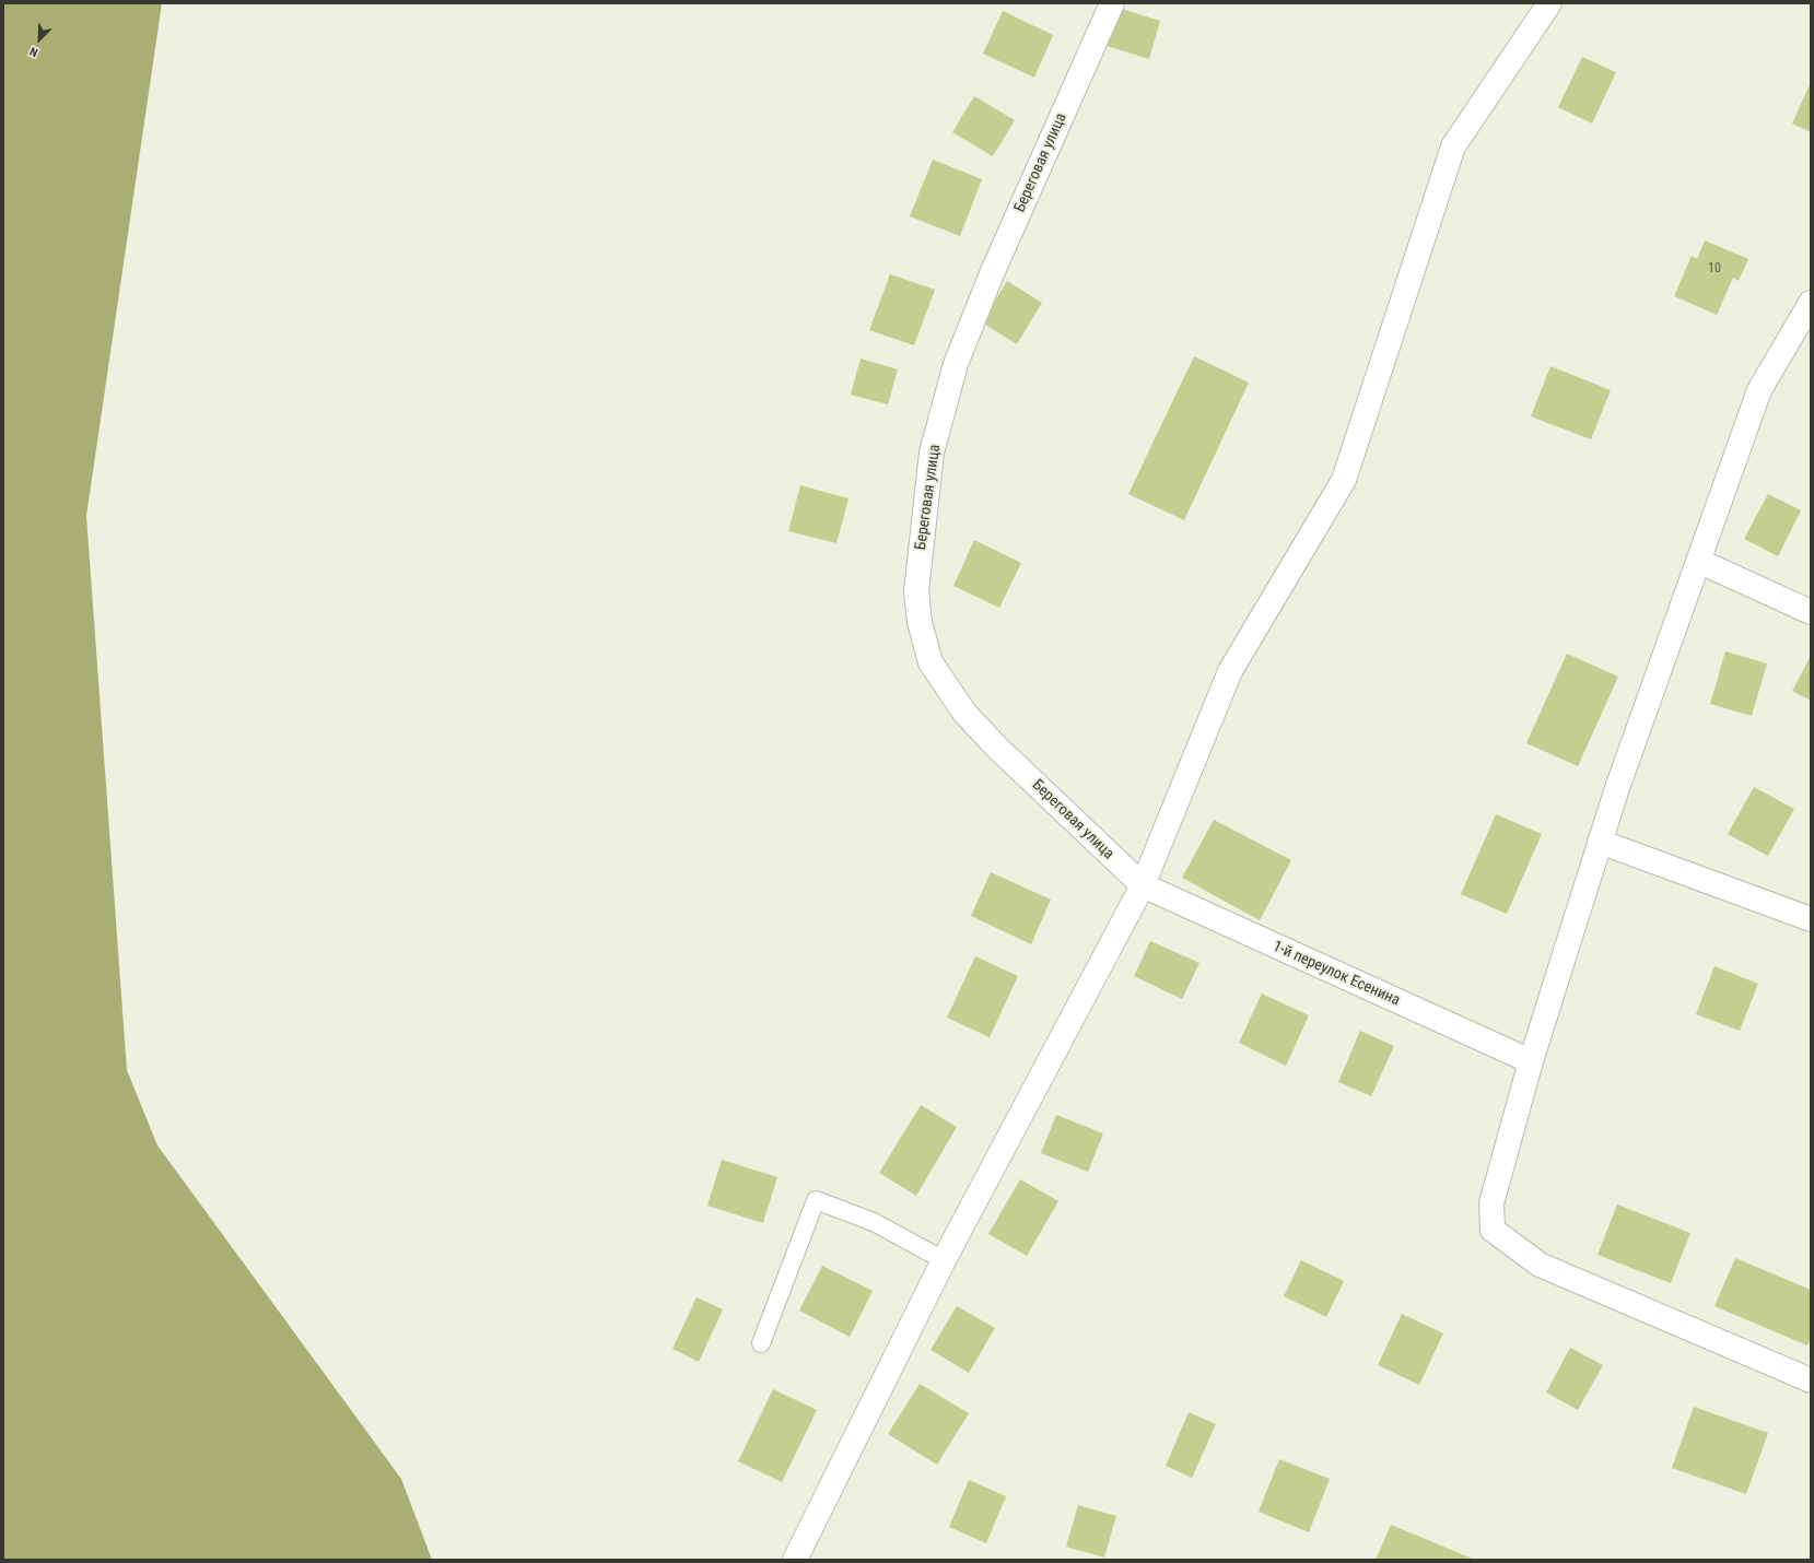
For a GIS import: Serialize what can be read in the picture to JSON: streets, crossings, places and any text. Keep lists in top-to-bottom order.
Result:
{
  "streets": {
    "street": ["Береговая улица", "1-й переулок Есенина"]
  },
  "crossings": [
    ["Береговая улица", "1-й переулок Есенина"]
  ],
  "house_numbers": ["10"],
  "north": "bottom left"
}
